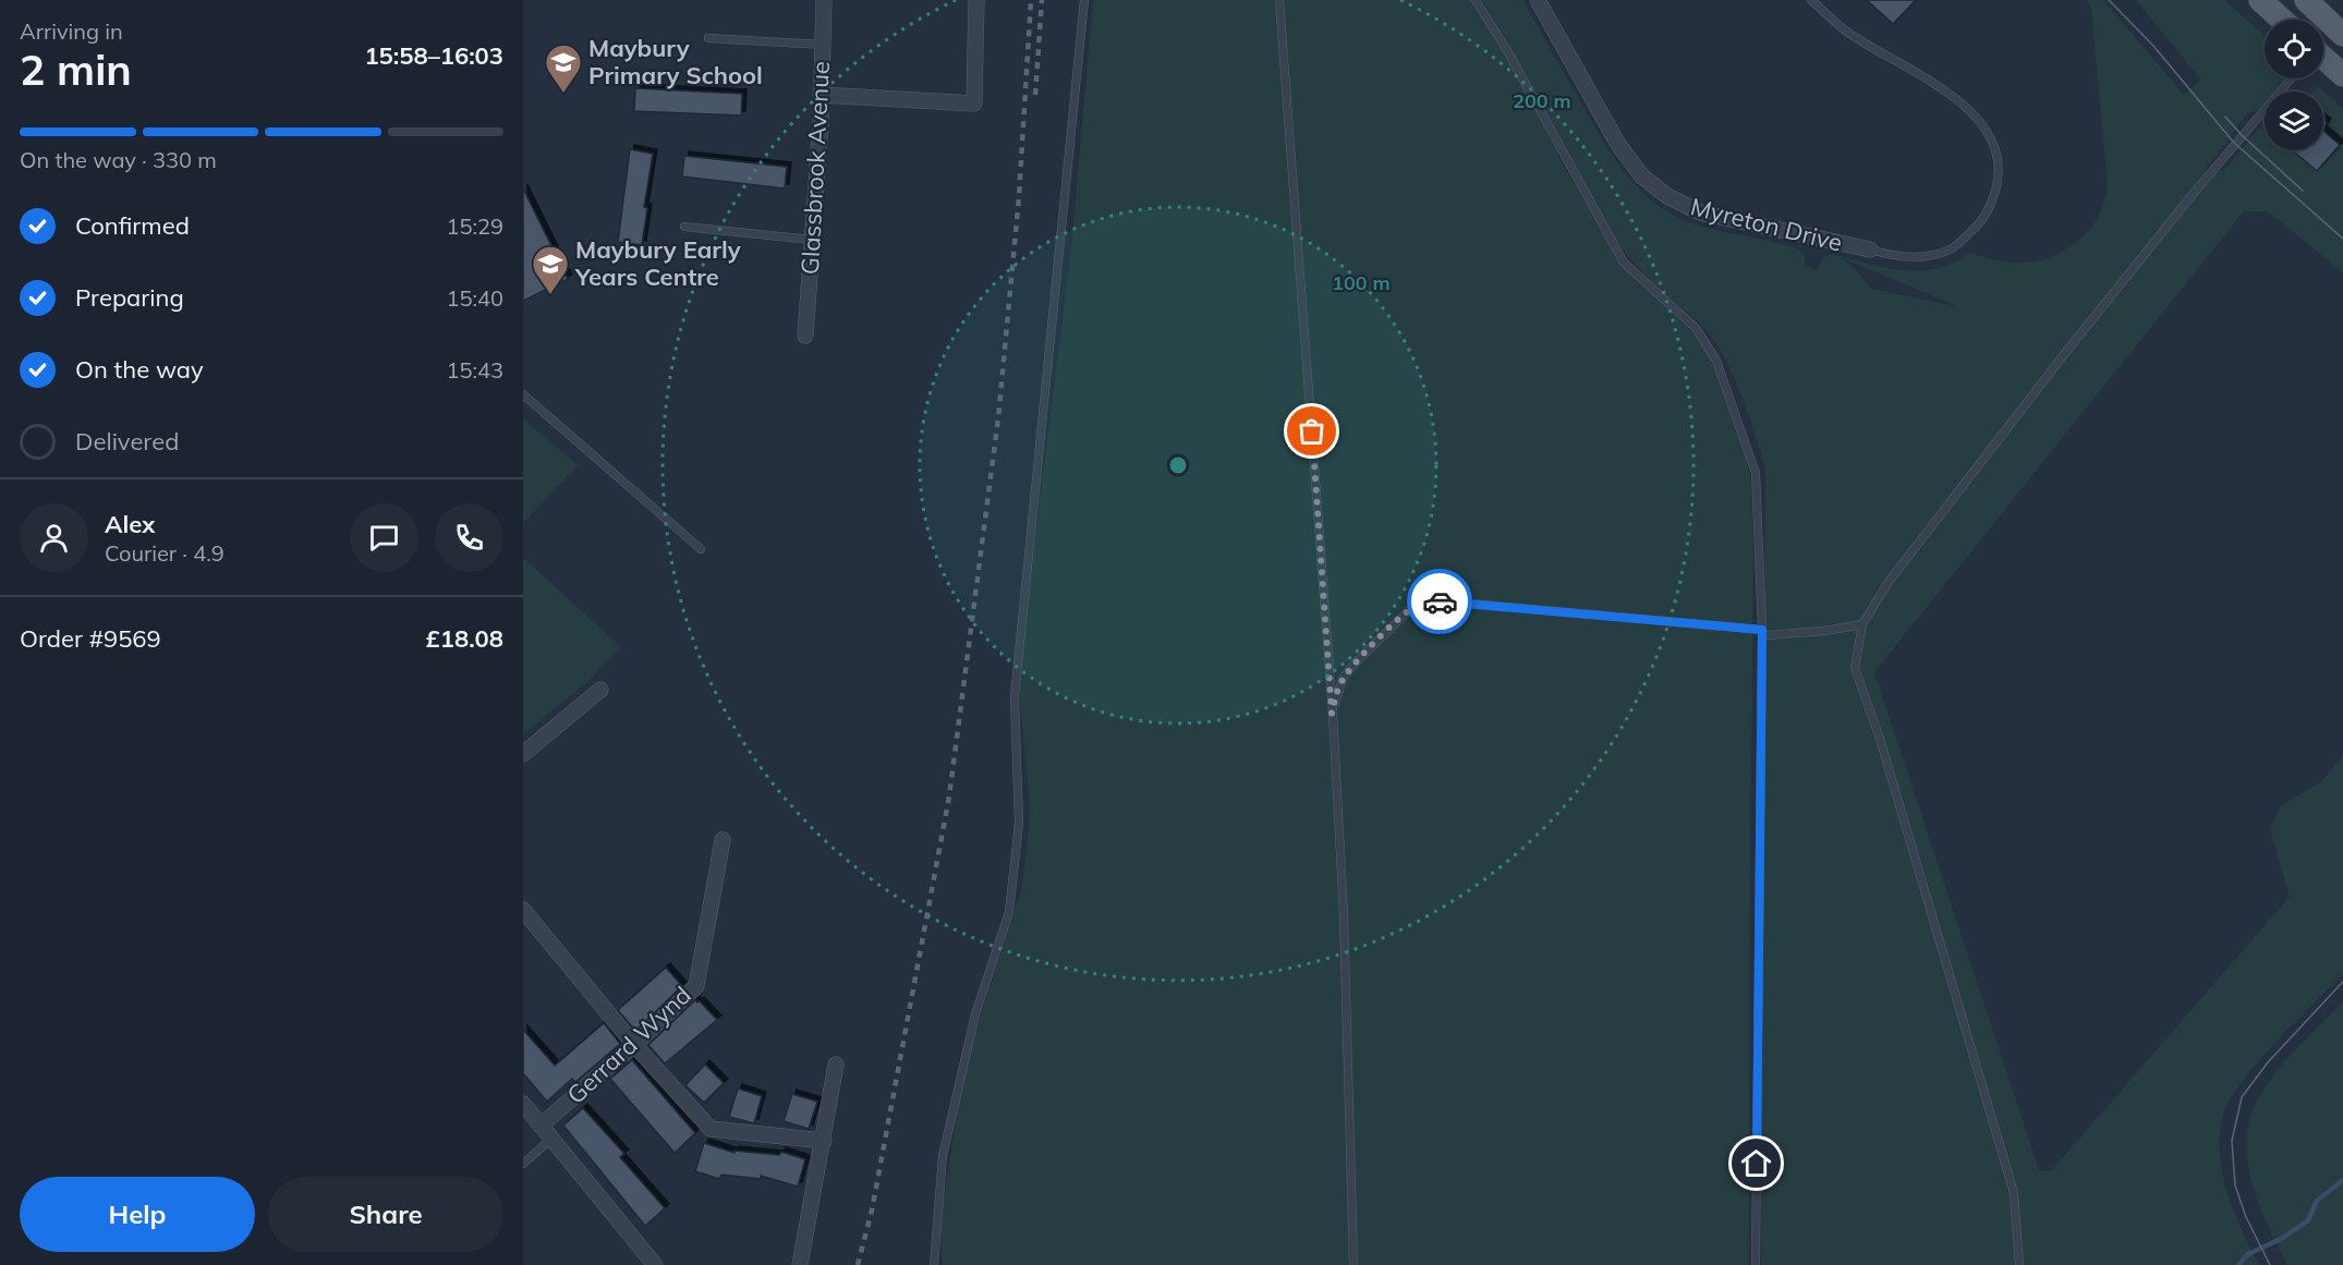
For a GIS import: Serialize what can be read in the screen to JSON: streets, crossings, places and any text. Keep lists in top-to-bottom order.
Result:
{
  "streets": {
    "street": ["Glassbrook Avenue", "Myreton Drive", "Gerrard Wynd"]
  },
  "places": {
    "school or university": ["Maybury Primary School", "Maybury Early Years Centre"]
  },
  "page": {
    "heading": ["2 min", "Arriving in", "15:58–16:03"],
    "panel": [
      "Alex",
      "Courier · 4.9",
      "Order #9569",
      "£18.08"
    ],
    "bar": "On the way · 330 m",
    "list": [
      ["Confirmed", "15:29"],
      ["Preparing", "15:40"],
      ["On the way", "15:43"],
      "Delivered"
    ],
    "buttons": ["Help", "Share"]
  },
  "rings": ["200 m", "100 m"]
}
